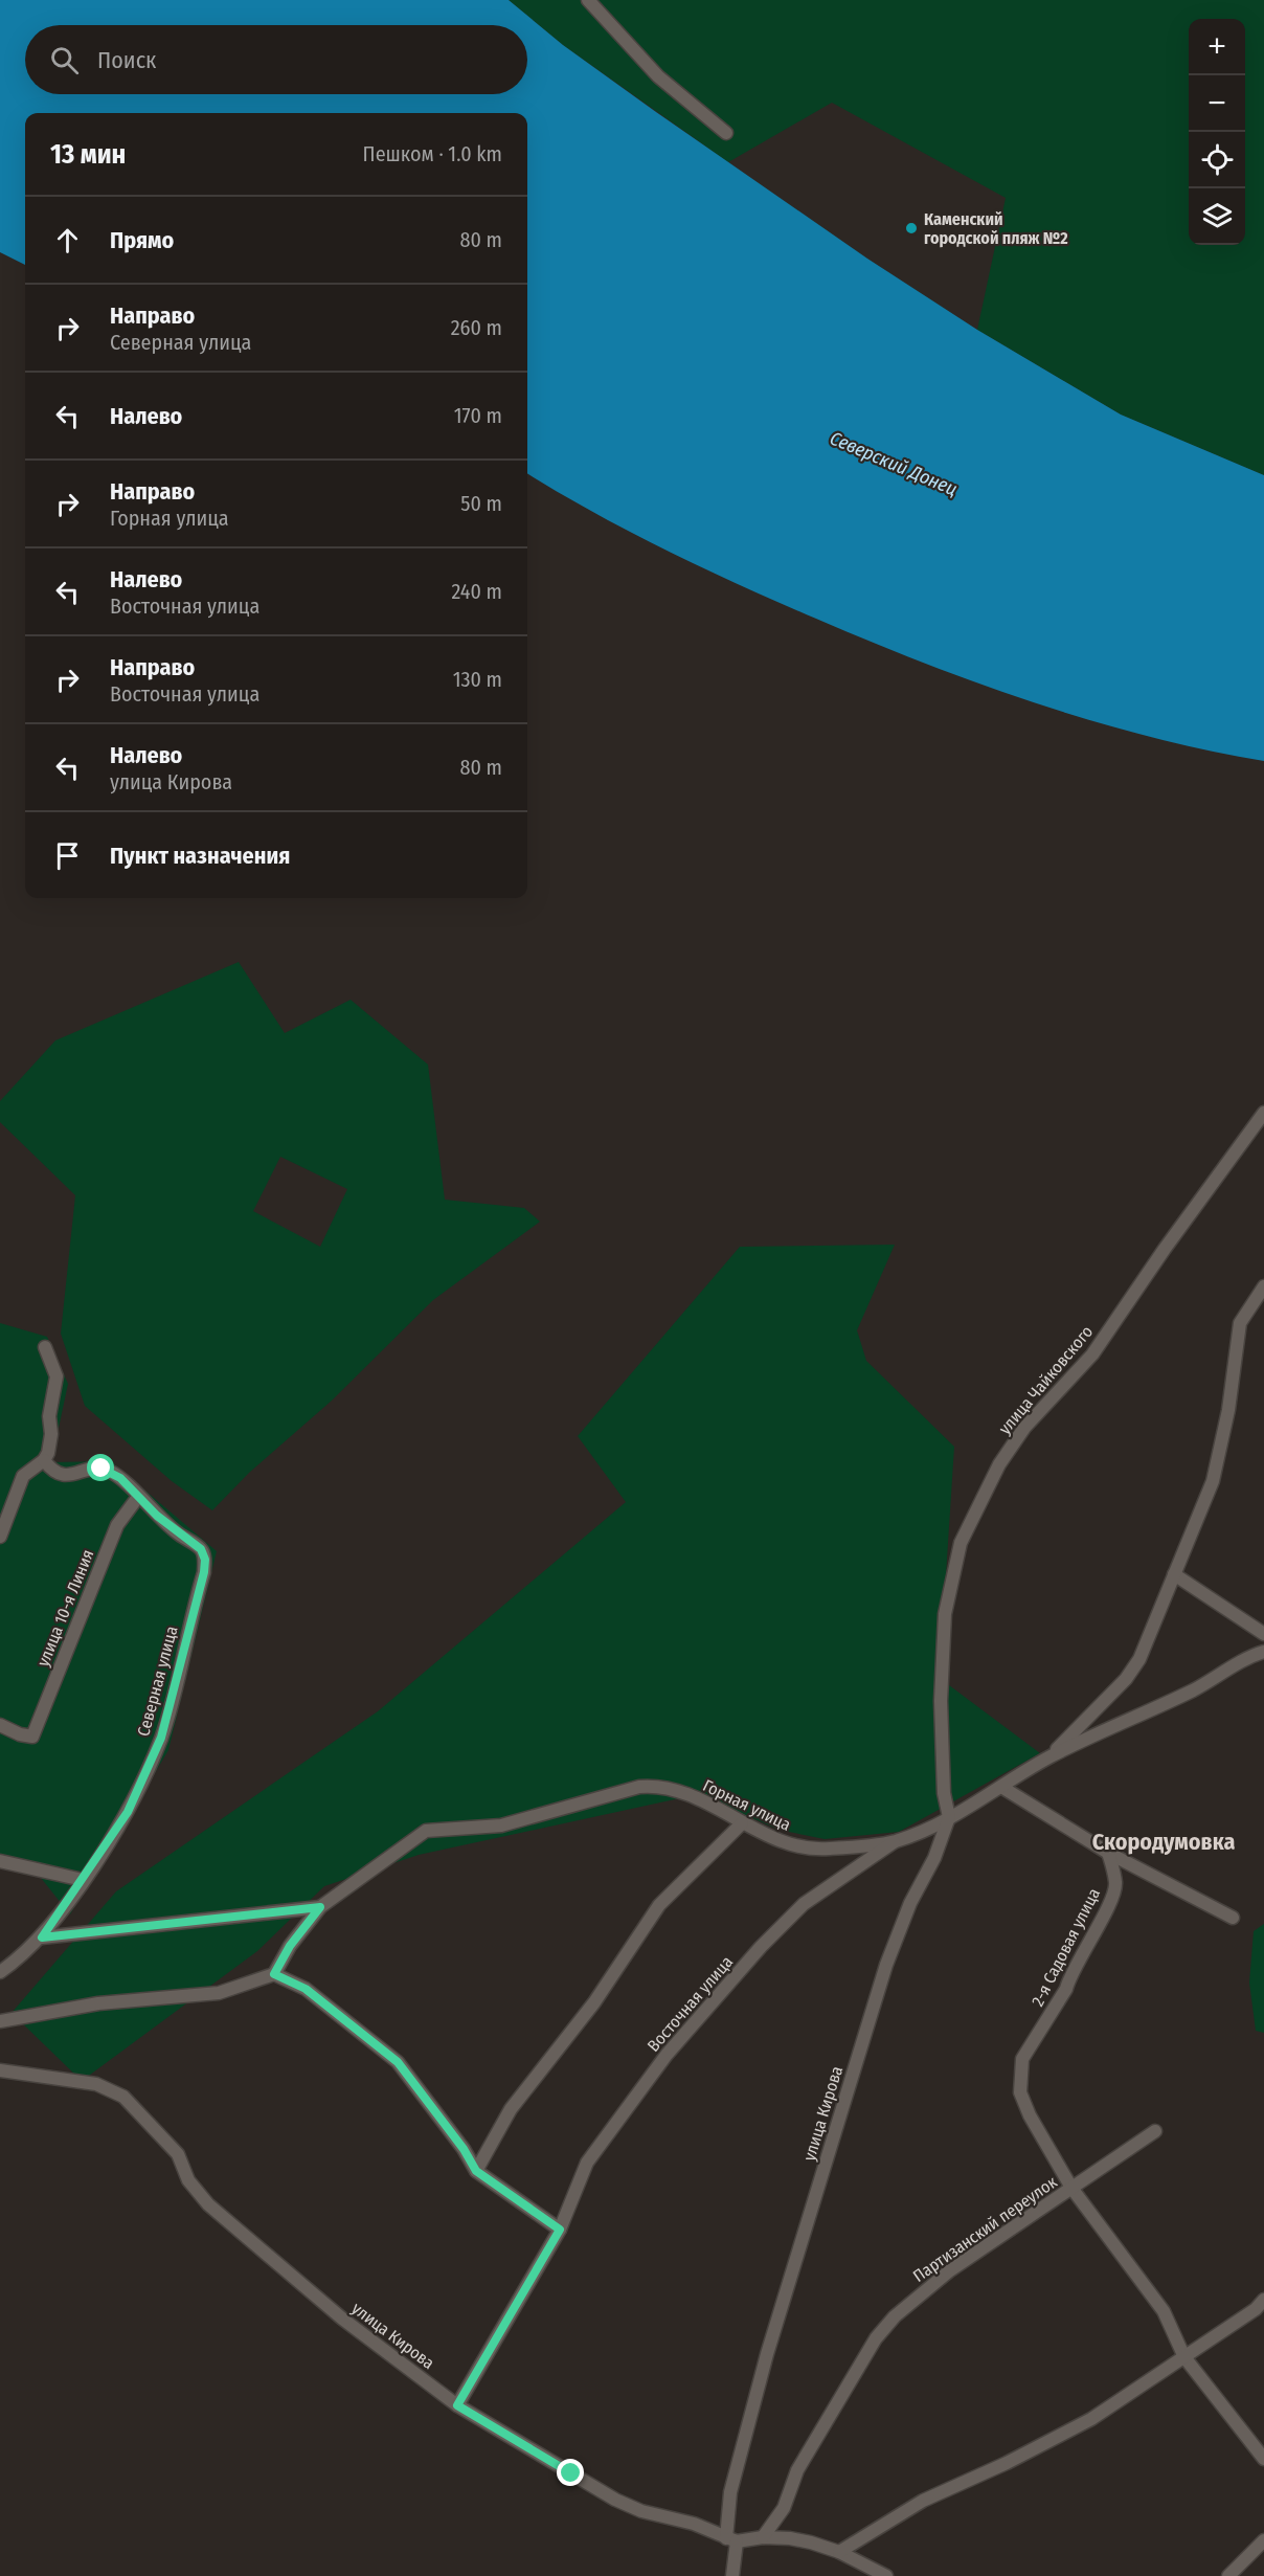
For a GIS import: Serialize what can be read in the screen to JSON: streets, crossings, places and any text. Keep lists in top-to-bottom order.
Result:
{
  "streets": {
    "street": [
      "улица Чайковского",
      "улица 10-я Линия",
      "Северная улица",
      "Горная улица",
      "2-я Садовая улица",
      "Восточная улица",
      "улица Кирова",
      "Партизанский переулок"
    ]
  },
  "crossings": [
    ["улица Чайковского", "Горная улица"],
    ["улица Чайковского", "улица Кирова"],
    ["улица 10-я Линия", "Северная улица"],
    ["Горная улица", "Восточная улица"],
    ["Горная улица", "улица Кирова"],
    ["2-я Садовая улица", "Партизанский переулок"],
    ["Восточная улица", "улица Кирова"]
  ],
  "districts": ["Скородумовка"],
  "water": ["Северский Донец"],
  "places": ["Каменский городской пляж №2"],
  "page": {
    "map_buttons": ["+", "−"],
    "search": "Поиск",
    "heading": ["13 мин", "Пешком · 1.0 km"],
    "list": [
      ["Прямо", "80 m"],
      ["Направо", "Северная улица", "260 m"],
      ["Налево", "170 m"],
      ["Направо", "Горная улица", "50 m"],
      ["Налево", "Восточная улица", "240 m"],
      ["Направо", "Восточная улица", "130 m"],
      ["Налево", "улица Кирова", "80 m"],
      "Пункт назначения"
    ]
  }
}
